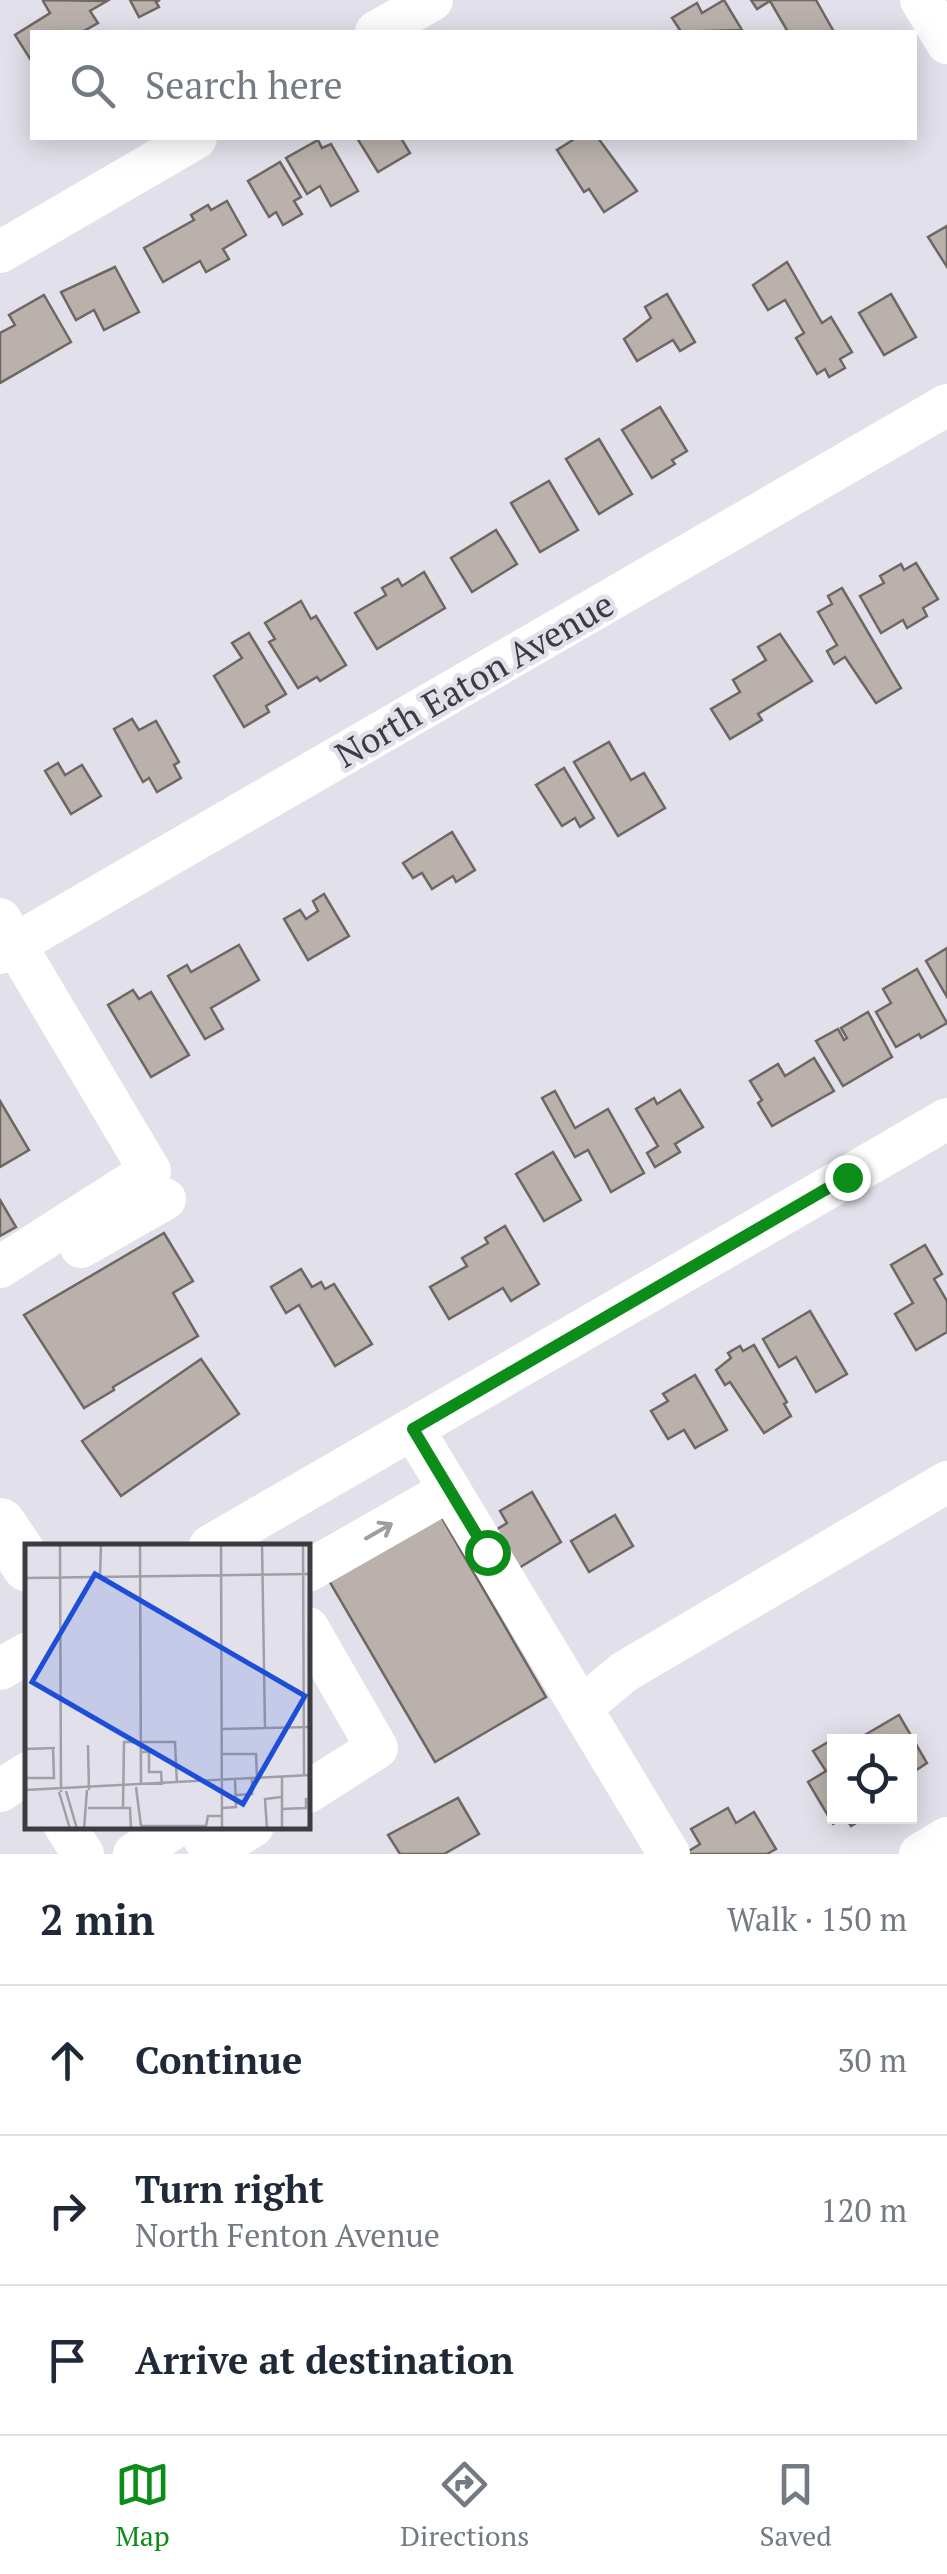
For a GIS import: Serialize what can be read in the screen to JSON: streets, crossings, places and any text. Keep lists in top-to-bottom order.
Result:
{
  "streets": {
    "street": ["North Eaton Avenue"]
  },
  "page": {
    "search": "Search here",
    "heading": ["2 min", "Walk · 150 m"],
    "list": [
      ["Continue", "30 m"],
      ["Turn right", "North Fenton Avenue", "120 m"],
      "Arrive at destination"
    ],
    "nav": ["Map", "Directions", "Saved"]
  }
}
